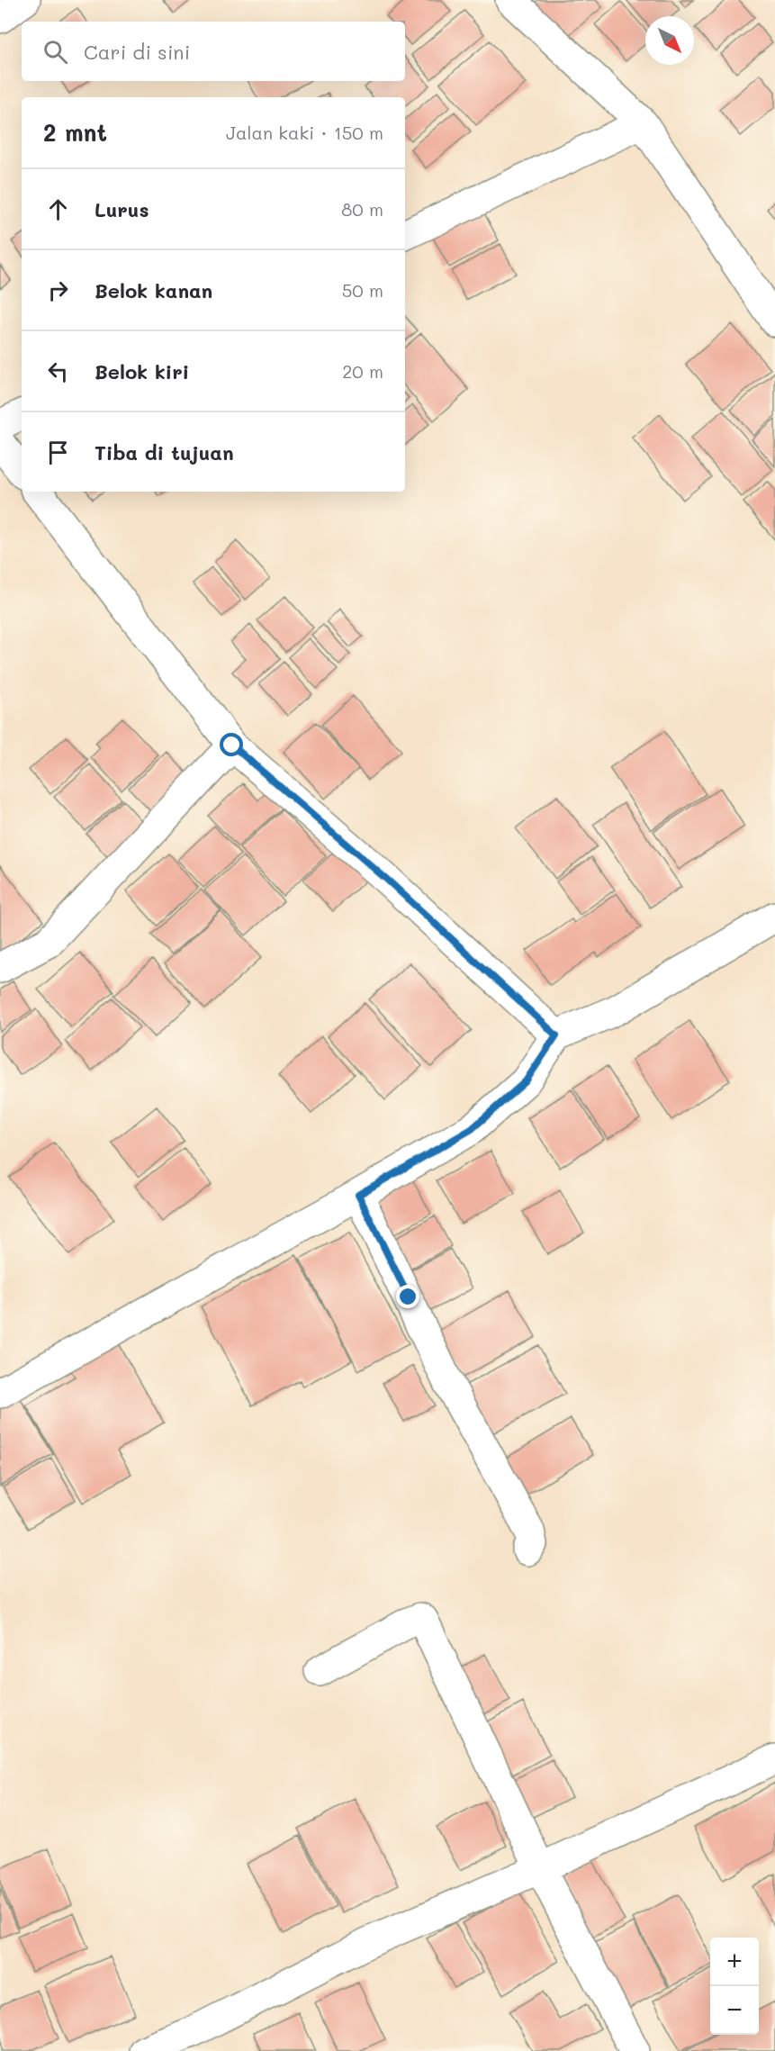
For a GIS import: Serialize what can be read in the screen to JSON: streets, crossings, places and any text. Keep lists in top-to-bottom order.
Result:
{
  "north": "bottom right",
  "page": {
    "search": "Cari di sini",
    "heading": ["2 mnt", "Jalan kaki · 150 m"],
    "list": [
      ["Lurus", "80 m"],
      ["Belok kanan", "50 m"],
      ["Belok kiri", "20 m"],
      "Tiba di tujuan"
    ],
    "map_buttons": ["+", "−"]
  }
}
